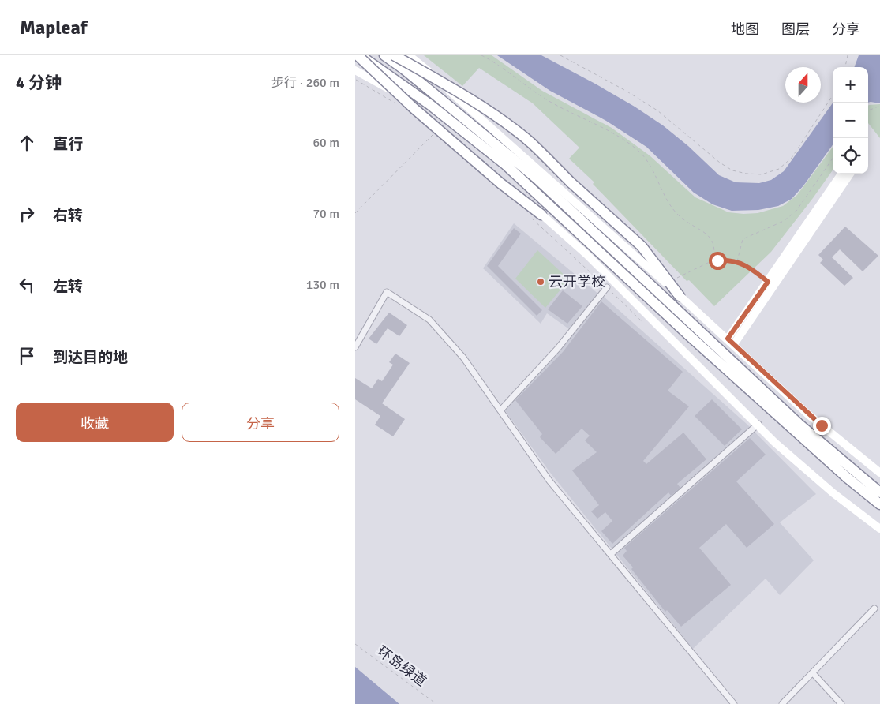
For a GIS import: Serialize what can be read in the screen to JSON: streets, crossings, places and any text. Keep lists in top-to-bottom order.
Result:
{
  "streets": {
    "path": ["环岛绿道"]
  },
  "places": ["云开学校"],
  "north": "top",
  "page": {
    "header": "Mapleaf",
    "nav": ["地图", "图层", "分享"],
    "heading": ["4 分钟", "步行 · 260 m"],
    "map_buttons": ["+", "−"],
    "list": [
      ["直行", "60 m"],
      ["右转", "70 m"],
      ["左转", "130 m"],
      "到达目的地"
    ],
    "buttons": ["收藏", "分享"]
  }
}
